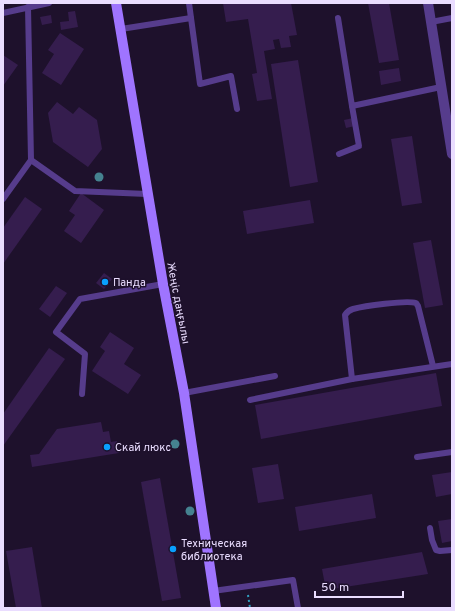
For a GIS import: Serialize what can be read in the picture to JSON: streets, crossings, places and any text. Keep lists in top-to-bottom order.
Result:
{
  "streets": {
    "main road": ["Жеңіс даңғылы"]
  },
  "places": ["Панда", "Скай люкс", "Техническая библиотека"],
  "scale_bar": "50 m"
}
